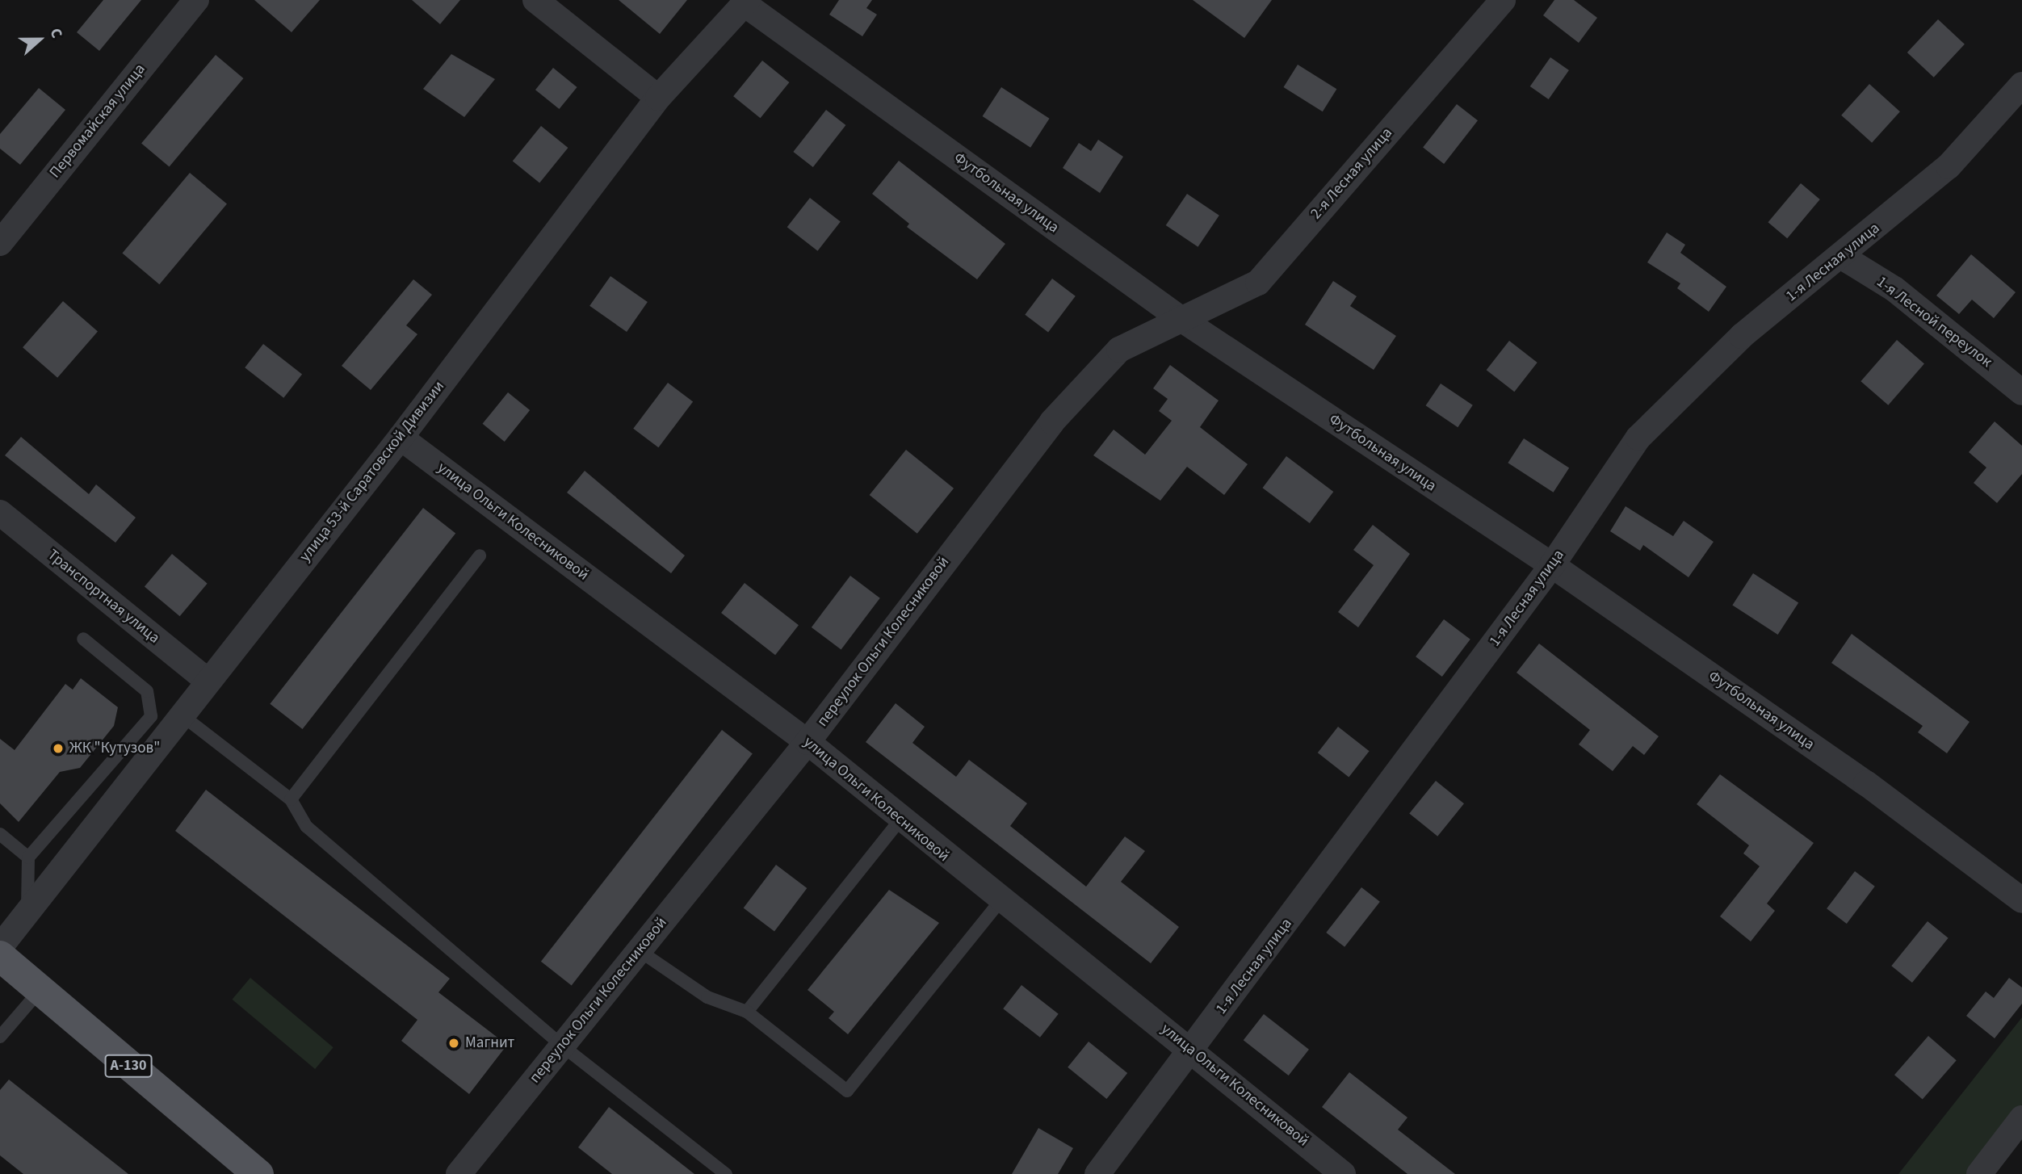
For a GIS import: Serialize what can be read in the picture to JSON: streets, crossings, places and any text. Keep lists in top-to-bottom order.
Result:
{
  "streets": {
    "main road": ["А-130"],
    "street": [
      "Первомайская улица",
      "2-я Лесная улица",
      "Футбольная улица",
      "1-я Лесная улица",
      "1-я Лесной переулок",
      "улица 53-й Саратовской Дивизии",
      "улица Ольги Колесниковой",
      "Транспортная улица",
      "переулок Ольги Колесниковой"
    ]
  },
  "crossings": [
    ["2-я Лесная улица", "Футбольная улица"],
    ["2-я Лесная улица", "переулок Ольги Колесниковой"],
    ["Футбольная улица", "1-я Лесная улица"],
    ["Футбольная улица", "улица 53-й Саратовской Дивизии"],
    ["Футбольная улица", "переулок Ольги Колесниковой"],
    ["1-я Лесная улица", "1-я Лесной переулок"],
    ["1-я Лесная улица", "улица Ольги Колесниковой"],
    ["улица 53-й Саратовской Дивизии", "улица Ольги Колесниковой"],
    ["улица 53-й Саратовской Дивизии", "Транспортная улица"],
    ["улица Ольги Колесниковой", "переулок Ольги Колесниковой"]
  ],
  "places": ["ЖК \"Кутузов\"", "Магнит"],
  "north": "right"
}
